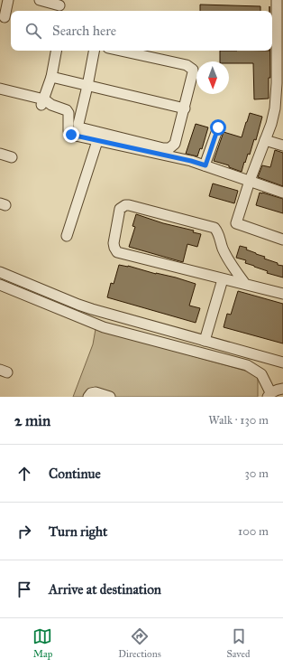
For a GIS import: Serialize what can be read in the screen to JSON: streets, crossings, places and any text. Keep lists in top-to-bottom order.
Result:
{
  "north": "bottom",
  "page": {
    "search": "Search here",
    "heading": ["2 min", "Walk · 130 m"],
    "list": [
      ["Continue", "30 m"],
      ["Turn right", "100 m"],
      "Arrive at destination"
    ],
    "nav": ["Map", "Directions", "Saved"]
  }
}
